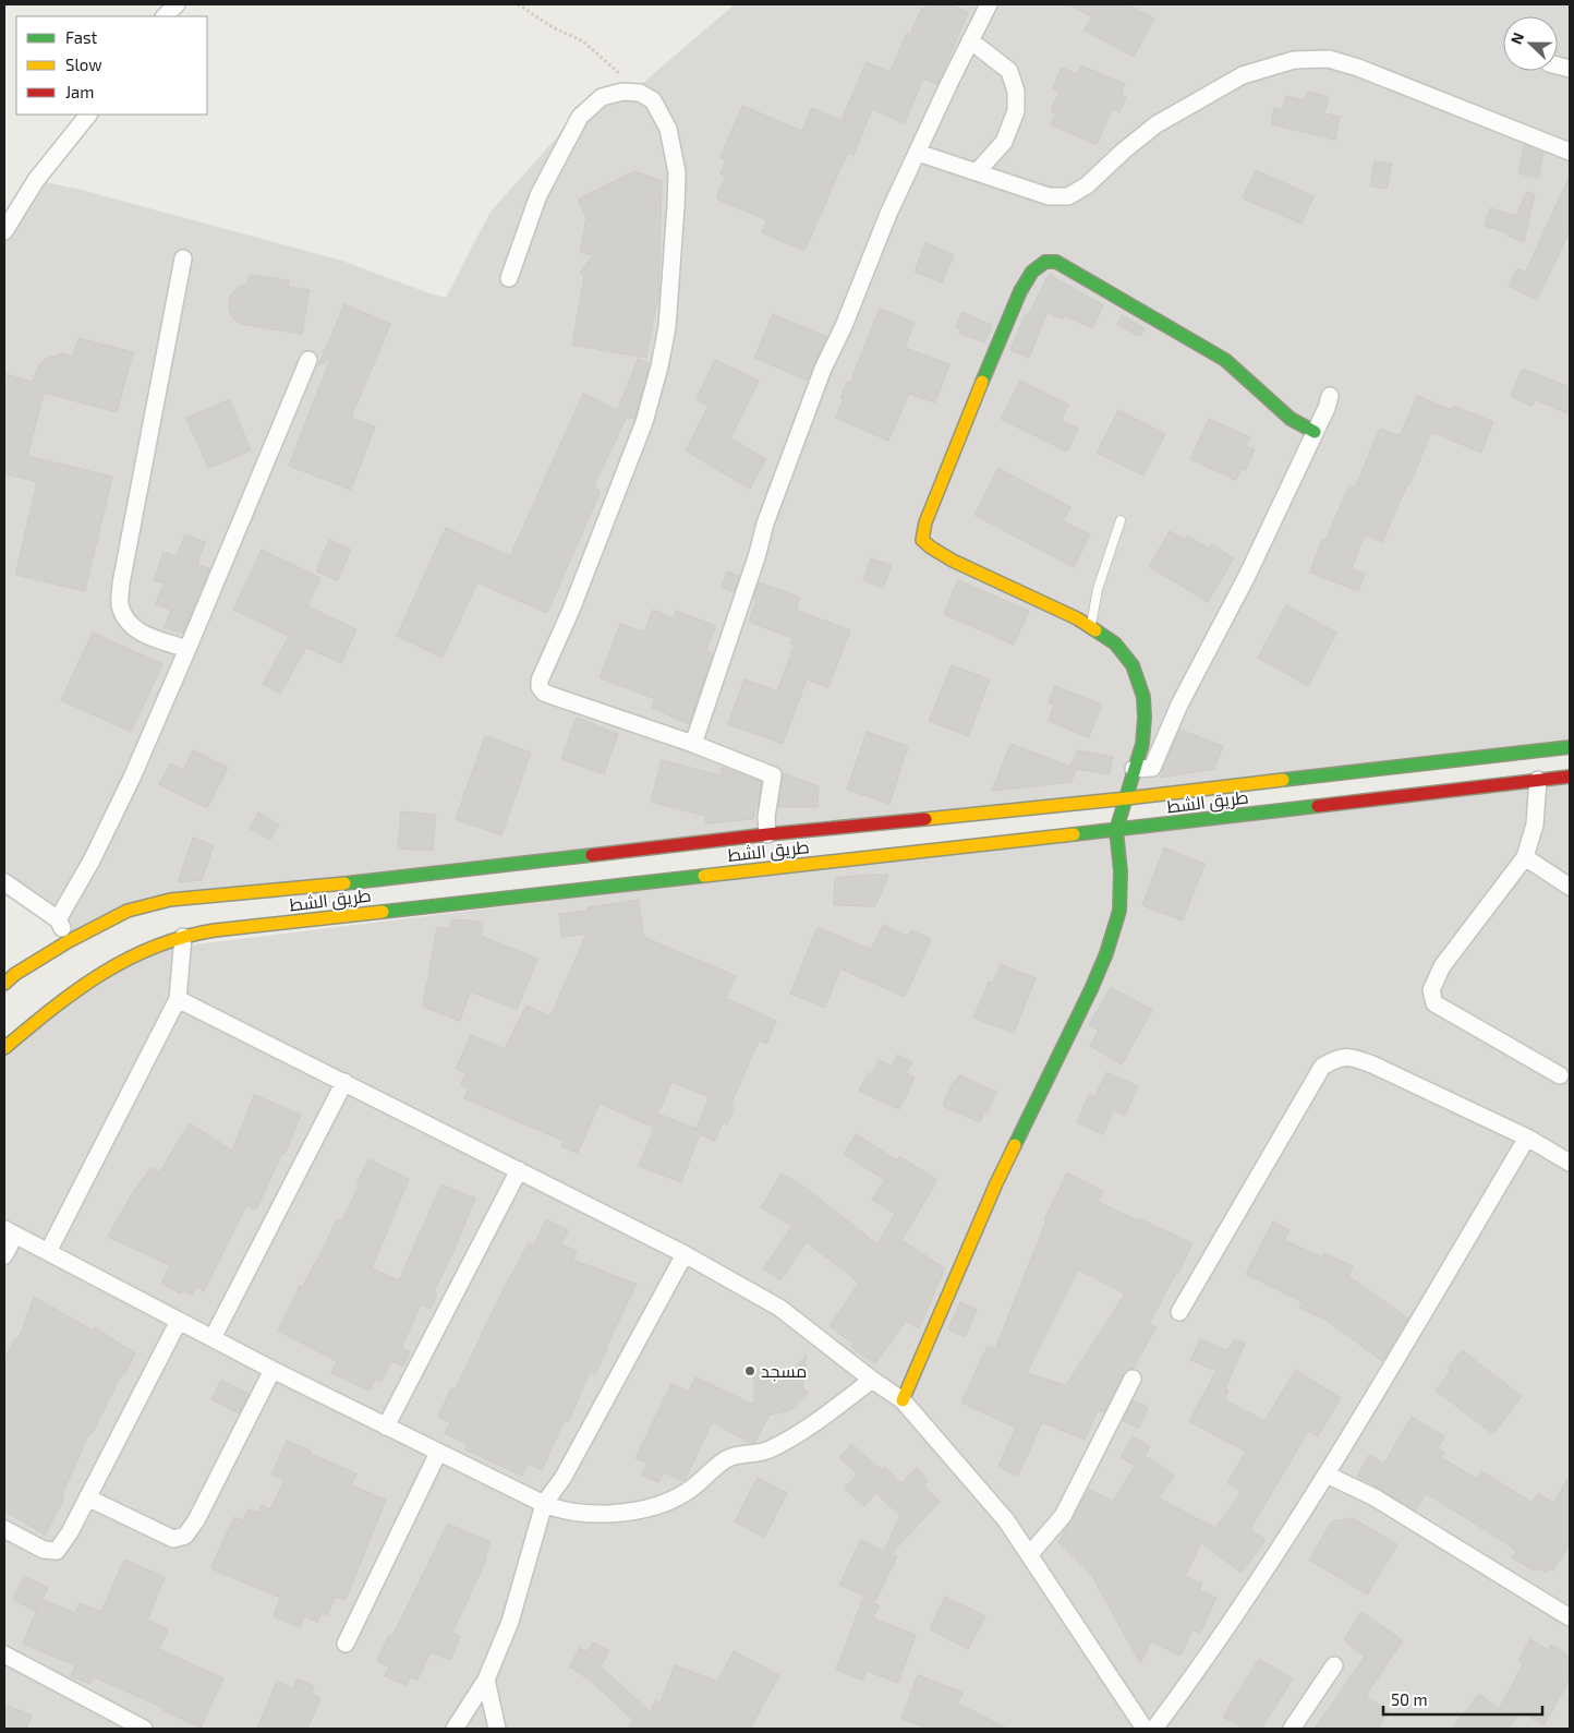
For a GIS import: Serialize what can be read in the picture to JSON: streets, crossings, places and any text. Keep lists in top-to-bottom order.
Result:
{
  "streets": {
    "main road": ["طريق الشط"]
  },
  "places": ["مسجد"],
  "legend": ["Fast", "Slow", "Jam"],
  "scale_bar": "50 m",
  "north": "left"
}
